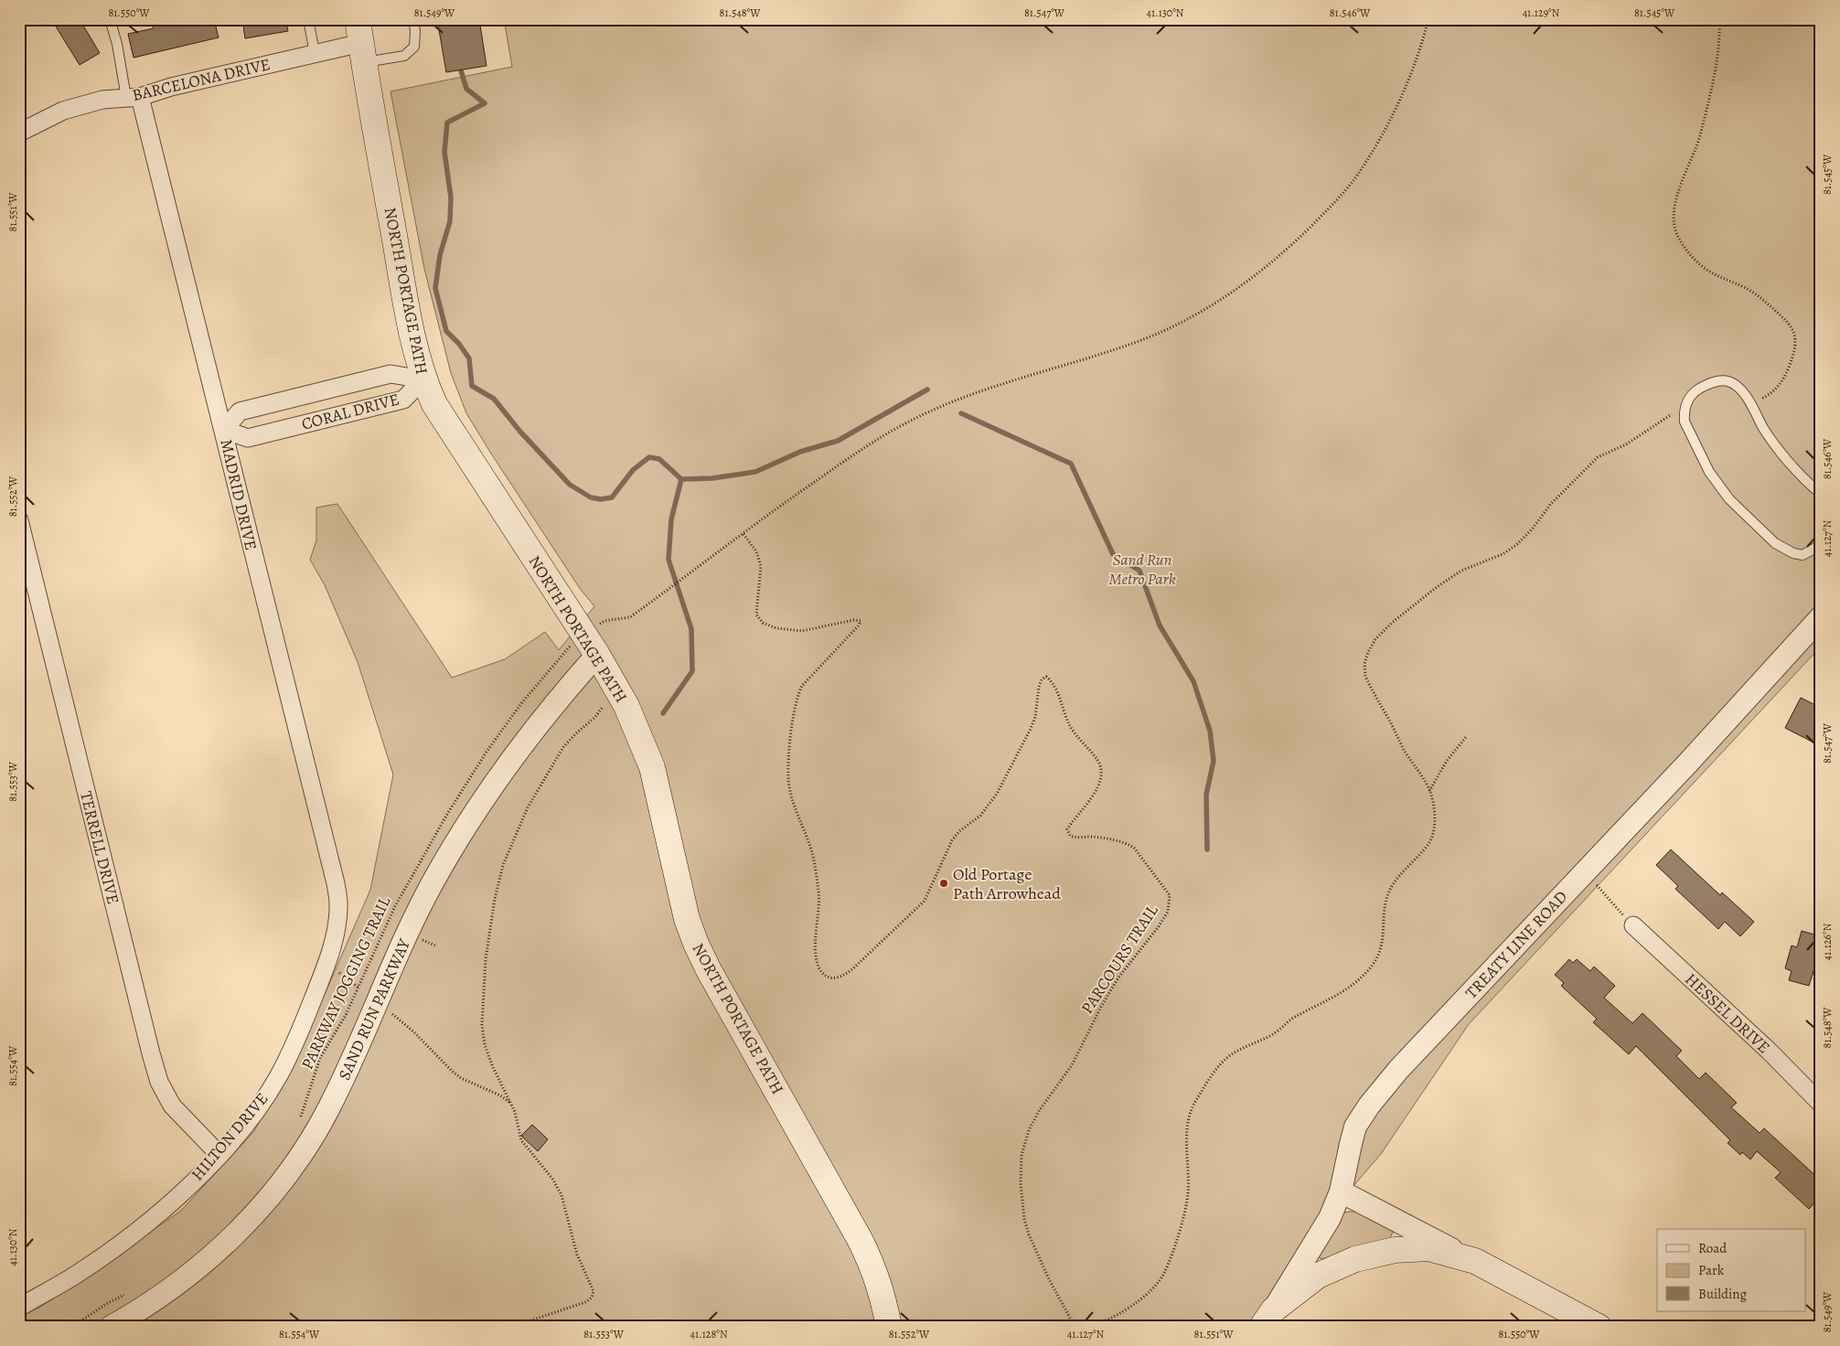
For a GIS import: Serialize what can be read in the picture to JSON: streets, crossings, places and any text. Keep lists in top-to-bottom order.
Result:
{
  "streets": {
    "main road": ["NORTH PORTAGE PATH"],
    "street": [
      "BARCELONA DRIVE",
      "CORAL DRIVE",
      "MADRID DRIVE",
      "TERRELL DRIVE",
      "TREATY LINE ROAD",
      "SAND RUN PARKWAY",
      "HESSEL DRIVE",
      "HILTON DRIVE"
    ],
    "path": ["PARCOURS TRAIL", "PARKWAY JOGGING TRAIL"]
  },
  "crossings": [
    ["BARCELONA DRIVE", "NORTH PORTAGE PATH"],
    ["BARCELONA DRIVE", "MADRID DRIVE"],
    ["NORTH PORTAGE PATH", "CORAL DRIVE"],
    ["NORTH PORTAGE PATH", "SAND RUN PARKWAY"],
    ["CORAL DRIVE", "MADRID DRIVE"],
    ["MADRID DRIVE", "HILTON DRIVE"],
    ["TERRELL DRIVE", "HILTON DRIVE"]
  ],
  "parks": ["Sand Run Metro Park"],
  "places": ["Old Portage Path Arrowhead"],
  "legend": ["Road", "Park", "Building"],
  "coordinates": [
    "81.550°W",
    "81.549°W",
    "81.548°W",
    "81.547°W",
    "41.130°N",
    "81.546°W",
    "41.129°N",
    "81.545°W",
    "81.551°W",
    "81.552°W",
    "41.127°N",
    "81.553°W",
    "41.126°N",
    "81.554°W",
    "41.128°N"
  ]
}
